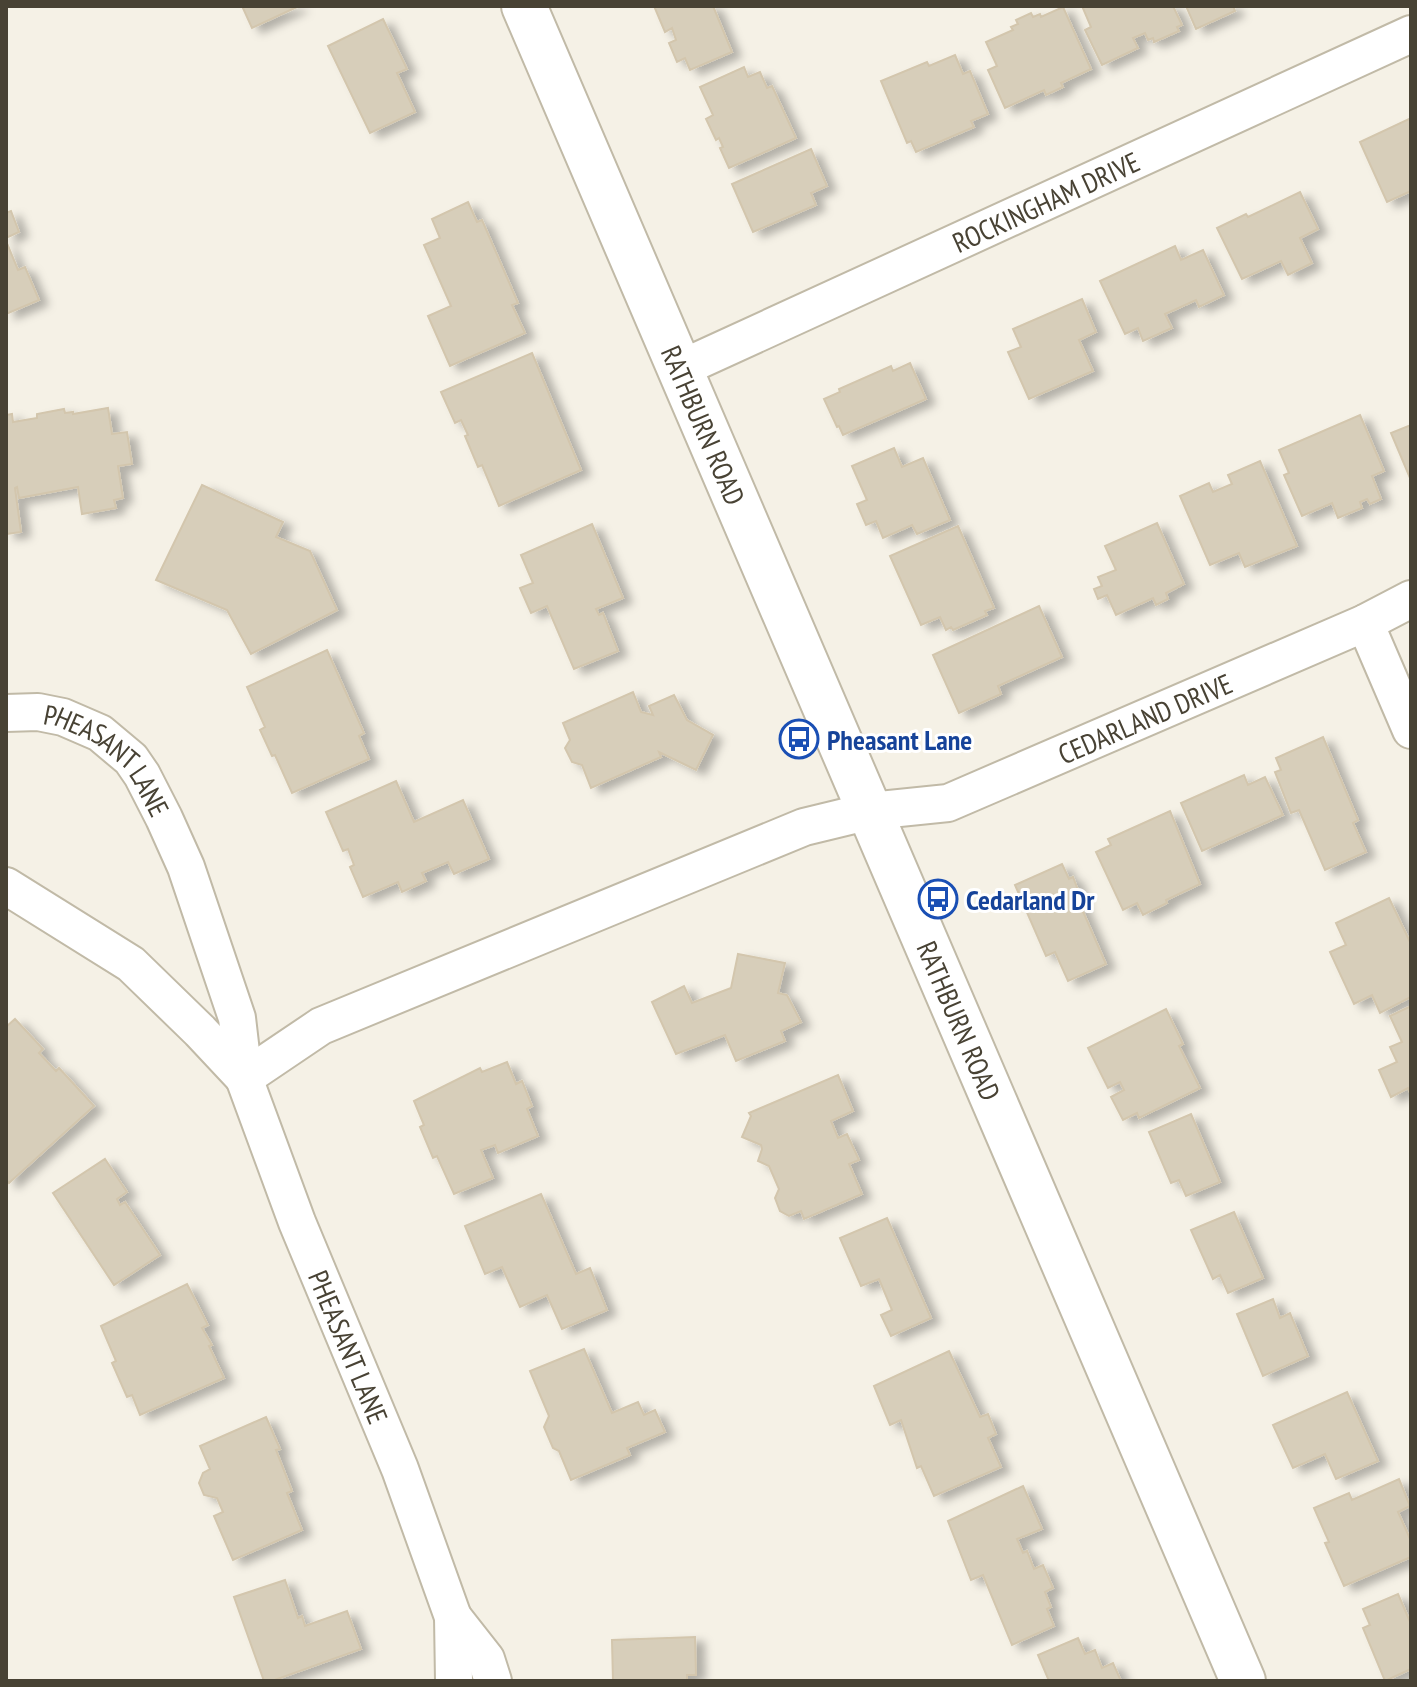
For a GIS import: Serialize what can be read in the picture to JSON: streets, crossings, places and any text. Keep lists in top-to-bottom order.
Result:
{
  "streets": {
    "street": [
      "ROCKINGHAM DRIVE",
      "RATHBURN ROAD",
      "CEDARLAND DRIVE",
      "PHEASANT LANE"
    ]
  },
  "crossings": [
    ["ROCKINGHAM DRIVE", "RATHBURN ROAD"],
    ["RATHBURN ROAD", "CEDARLAND DRIVE"]
  ],
  "places": {
    "bus stop": ["Pheasant Lane", "Cedarland Dr"]
  }
}
